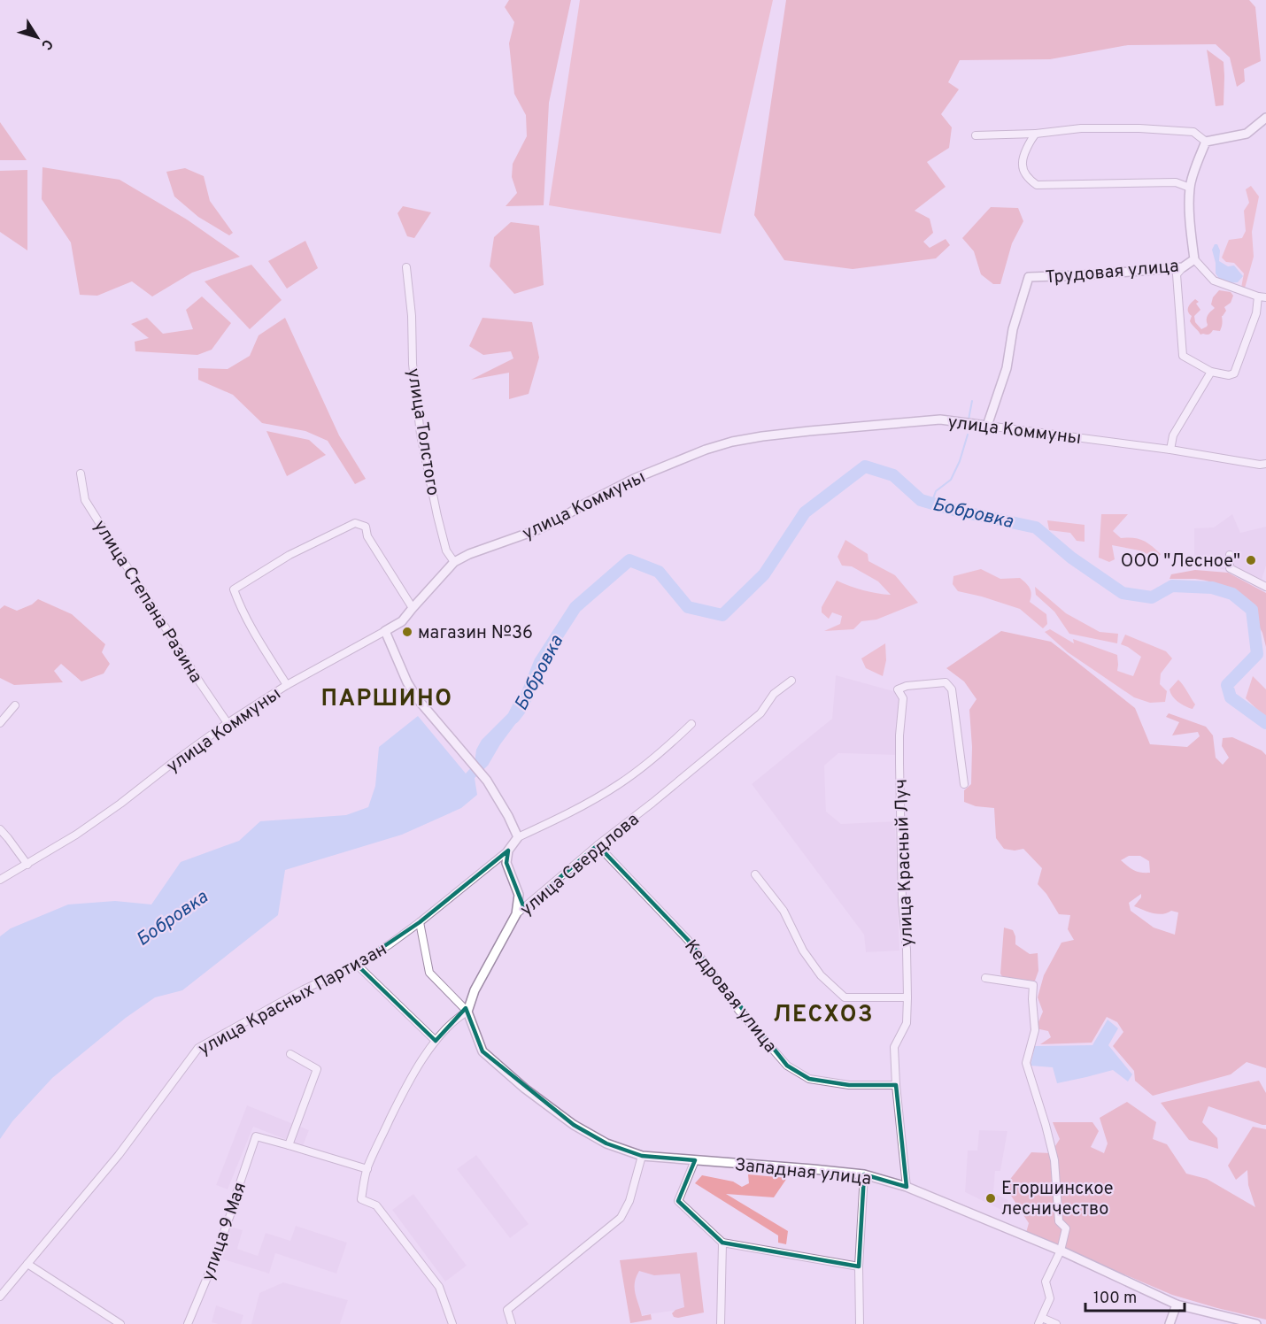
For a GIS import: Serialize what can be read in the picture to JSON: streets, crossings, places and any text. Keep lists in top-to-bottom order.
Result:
{
  "streets": {
    "street": [
      "Трудовая улица",
      "улица Коммуны",
      "улица Толстого",
      "улица Степана Разина",
      "улица Красный Луч",
      "улица Свердлова",
      "Кедровая улица",
      "улица Красных Партизан",
      "Западная улица",
      "улица 9 Мая"
    ]
  },
  "crossings": [
    ["Трудовая улица", "улица Коммуны"],
    ["улица Коммуны", "улица Толстого"],
    ["улица Коммуны", "улица Степана Разина"],
    ["улица Красный Луч", "Кедровая улица"],
    ["улица Красный Луч", "Западная улица"],
    ["улица Свердлова", "Кедровая улица"],
    ["улица Свердлова", "Западная улица"]
  ],
  "districts": ["ПАРШИНО", "ЛЕСХОЗ"],
  "water": ["Бобровка"],
  "places": ["ООО \"Лесное\"", "магазин №36", "Егоршинское лесничество"],
  "scale_bar": "100 m",
  "north": "bottom right"
}
